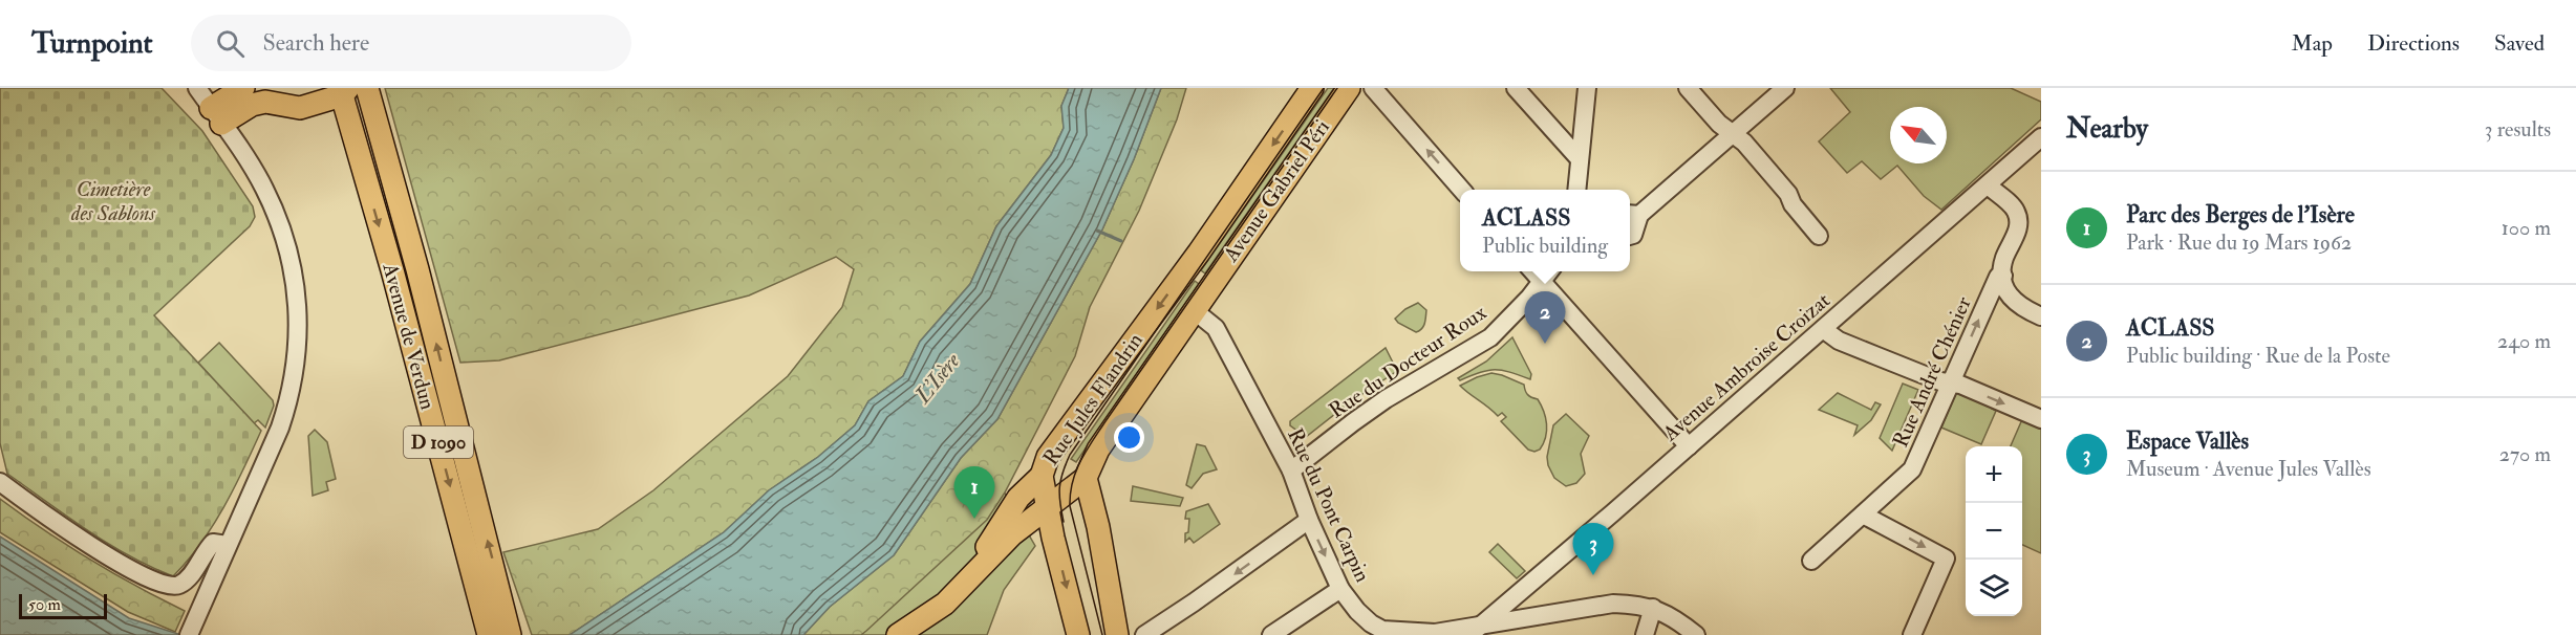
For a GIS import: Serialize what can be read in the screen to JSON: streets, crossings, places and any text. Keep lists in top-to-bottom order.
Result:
{
  "streets": {
    "main road": [
      "Avenue Gabriel Péri",
      "Avenue de Verdun",
      "Rue Jules Flandrin",
      "D 1090"
    ],
    "street": [
      "Rue du Docteur Roux",
      "Avenue Ambroise Croizat",
      "Rue André Chénier",
      "Rue du Pont Carpin"
    ]
  },
  "crossings": [
    ["Avenue Gabriel Péri", "Rue Jules Flandrin"],
    ["Avenue Gabriel Péri", "Rue du Pont Carpin"],
    ["Avenue de Verdun", "D 1090"],
    ["Rue du Docteur Roux", "Rue du Pont Carpin"],
    ["Avenue Ambroise Croizat", "Rue André Chénier"],
    ["Avenue Ambroise Croizat", "Rue du Pont Carpin"],
    ["Rue Jules Flandrin", "Rue du Pont Carpin"]
  ],
  "water": ["L'Isère"],
  "parks": ["Cimetière des Sablons"],
  "scale_bar": "50 m",
  "north": "top left",
  "page": {
    "header": "Turnpoint",
    "search": "Search here",
    "nav": ["Map", "Directions", "Saved"],
    "heading": ["Nearby", "3 results"],
    "list": [
      {
        "mark": "1",
        "name": "Parc des Berges de l'Isère",
        "note": "Park · Rue du 19 Mars 1962",
        "value": "100 m"
      },
      {
        "mark": "2",
        "name": "ACLASS",
        "note": "Public building · Rue de la Poste",
        "value": "240 m"
      },
      {
        "mark": "3",
        "name": "Espace Vallès",
        "note": "Museum · Avenue Jules Vallès",
        "value": "270 m"
      }
    ],
    "popup": ["ACLASS", "Public building"],
    "pins": ["2", "1", "3"],
    "map_buttons": ["+", "−"],
    "scale": "50 m"
  }
}
